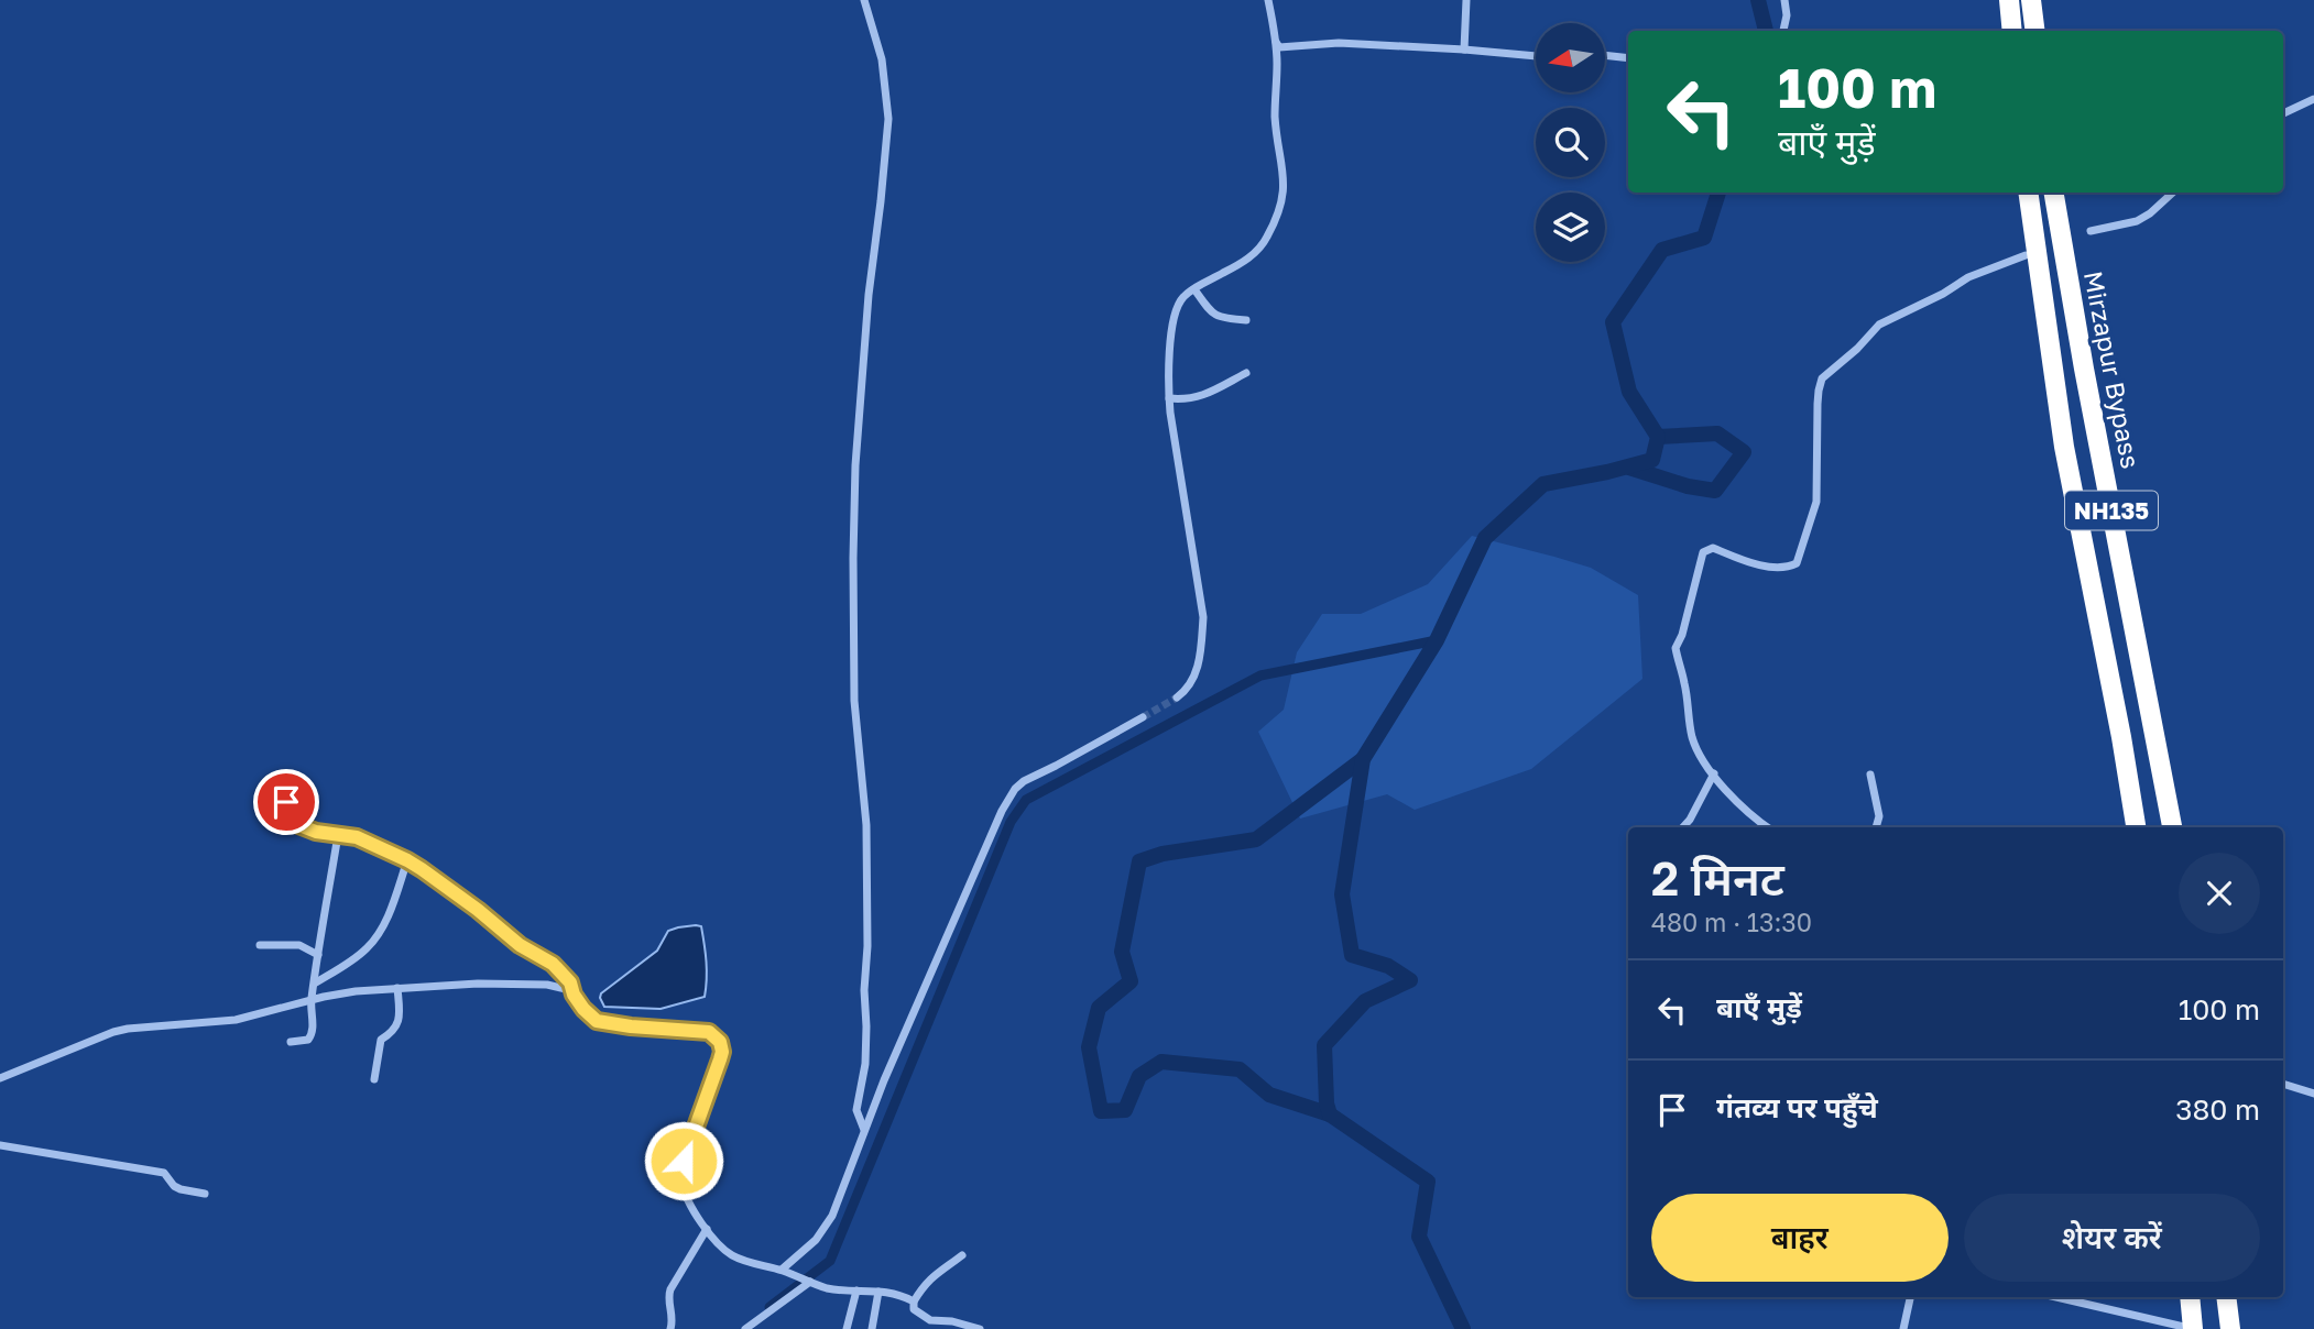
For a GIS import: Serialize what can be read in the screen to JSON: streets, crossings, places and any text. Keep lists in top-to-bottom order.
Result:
{
  "streets": {
    "highway": ["Mirzapur Bypass", "NH135"]
  },
  "north": "left",
  "page": {
    "turn": ["100 m", "बाएँ मुड़ें"],
    "heading": ["2 मिनट", "480 m · 13:30"],
    "list": [
      {
        "name": "बाएँ मुड़ें",
        "value": "100 m"
      },
      {
        "name": "गंतव्य पर पहुँचे",
        "value": "380 m"
      }
    ],
    "buttons": ["बाहर", "शेयर करें"]
  }
}
